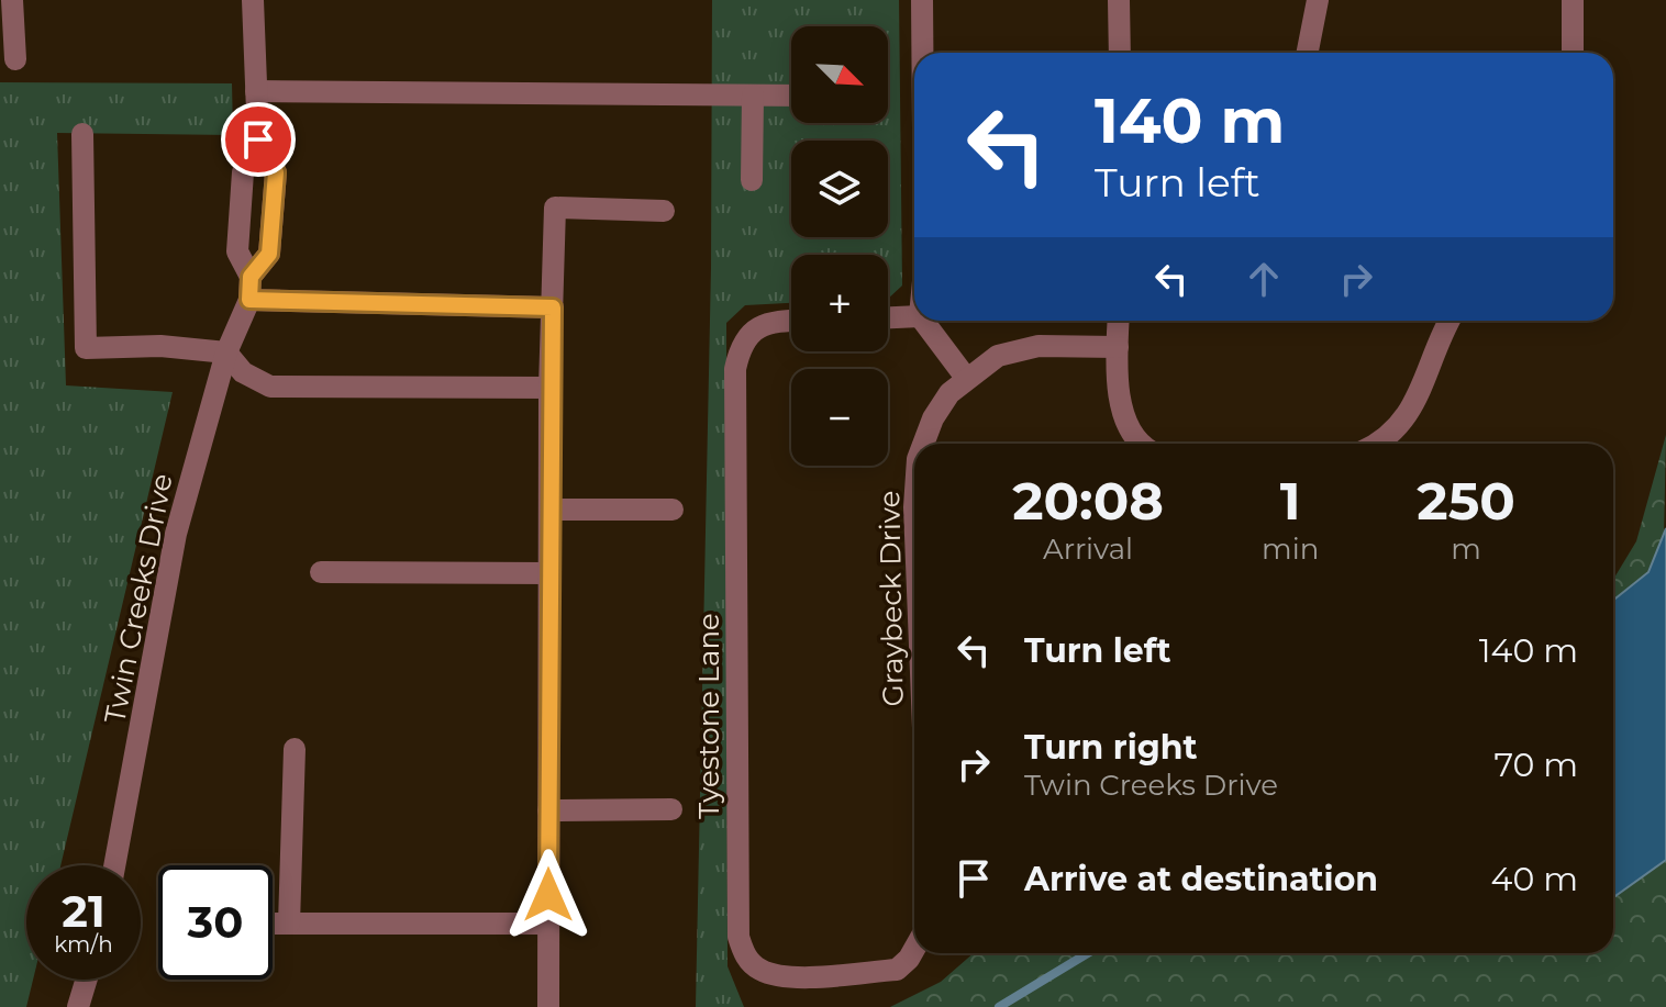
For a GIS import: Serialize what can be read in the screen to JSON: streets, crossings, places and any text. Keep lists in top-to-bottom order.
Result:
{
  "streets": {
    "street": ["Twin Creeks Drive", "Graybeck Drive", "Tyestone Lane"]
  },
  "north": "bottom right",
  "page": {
    "map_buttons": ["+", "−"],
    "turn": ["140 m", "Turn left"],
    "eta": [
      "20:08",
      "Arrival",
      "1",
      "min",
      "250",
      "m"
    ],
    "list": [
      {
        "name": "Turn left",
        "value": "140 m"
      },
      {
        "name": "Turn right",
        "note": "Twin Creeks Drive",
        "value": "70 m"
      },
      {
        "name": "Arrive at destination",
        "value": "40 m"
      }
    ],
    "speed": "21 km/h",
    "limit": "30"
  }
}
